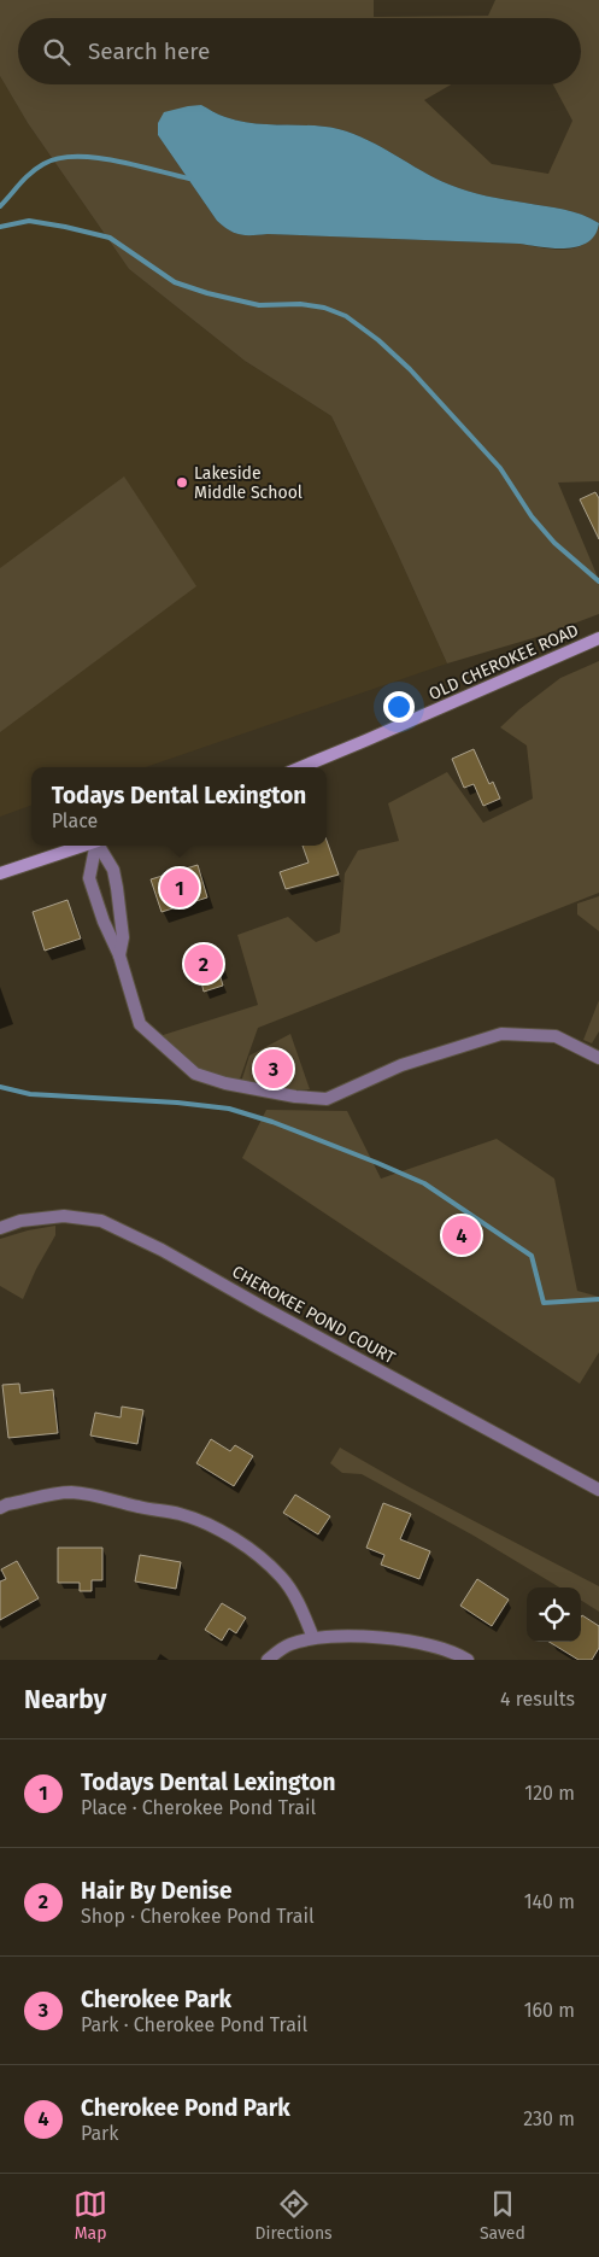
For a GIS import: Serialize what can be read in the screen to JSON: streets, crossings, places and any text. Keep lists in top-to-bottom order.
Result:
{
  "streets": {
    "street": ["OLD CHEROKEE ROAD", "CHEROKEE POND COURT"]
  },
  "places": ["Lakeside Middle School"],
  "page": {
    "search": "Search here",
    "popup": ["Todays Dental Lexington", "Place"],
    "pins": [
      "1",
      "2",
      "3",
      "4"
    ],
    "heading": ["Nearby", "4 results"],
    "list": [
      {
        "mark": "1",
        "name": "Todays Dental Lexington",
        "note": "Place · Cherokee Pond Trail",
        "value": "120 m"
      },
      {
        "mark": "2",
        "name": "Hair By Denise",
        "note": "Shop · Cherokee Pond Trail",
        "value": "140 m"
      },
      {
        "mark": "3",
        "name": "Cherokee Park",
        "note": "Park · Cherokee Pond Trail",
        "value": "160 m"
      },
      {
        "mark": "4",
        "name": "Cherokee Pond Park",
        "note": "Park",
        "value": "230 m"
      }
    ],
    "nav": ["Map", "Directions", "Saved"]
  }
}
